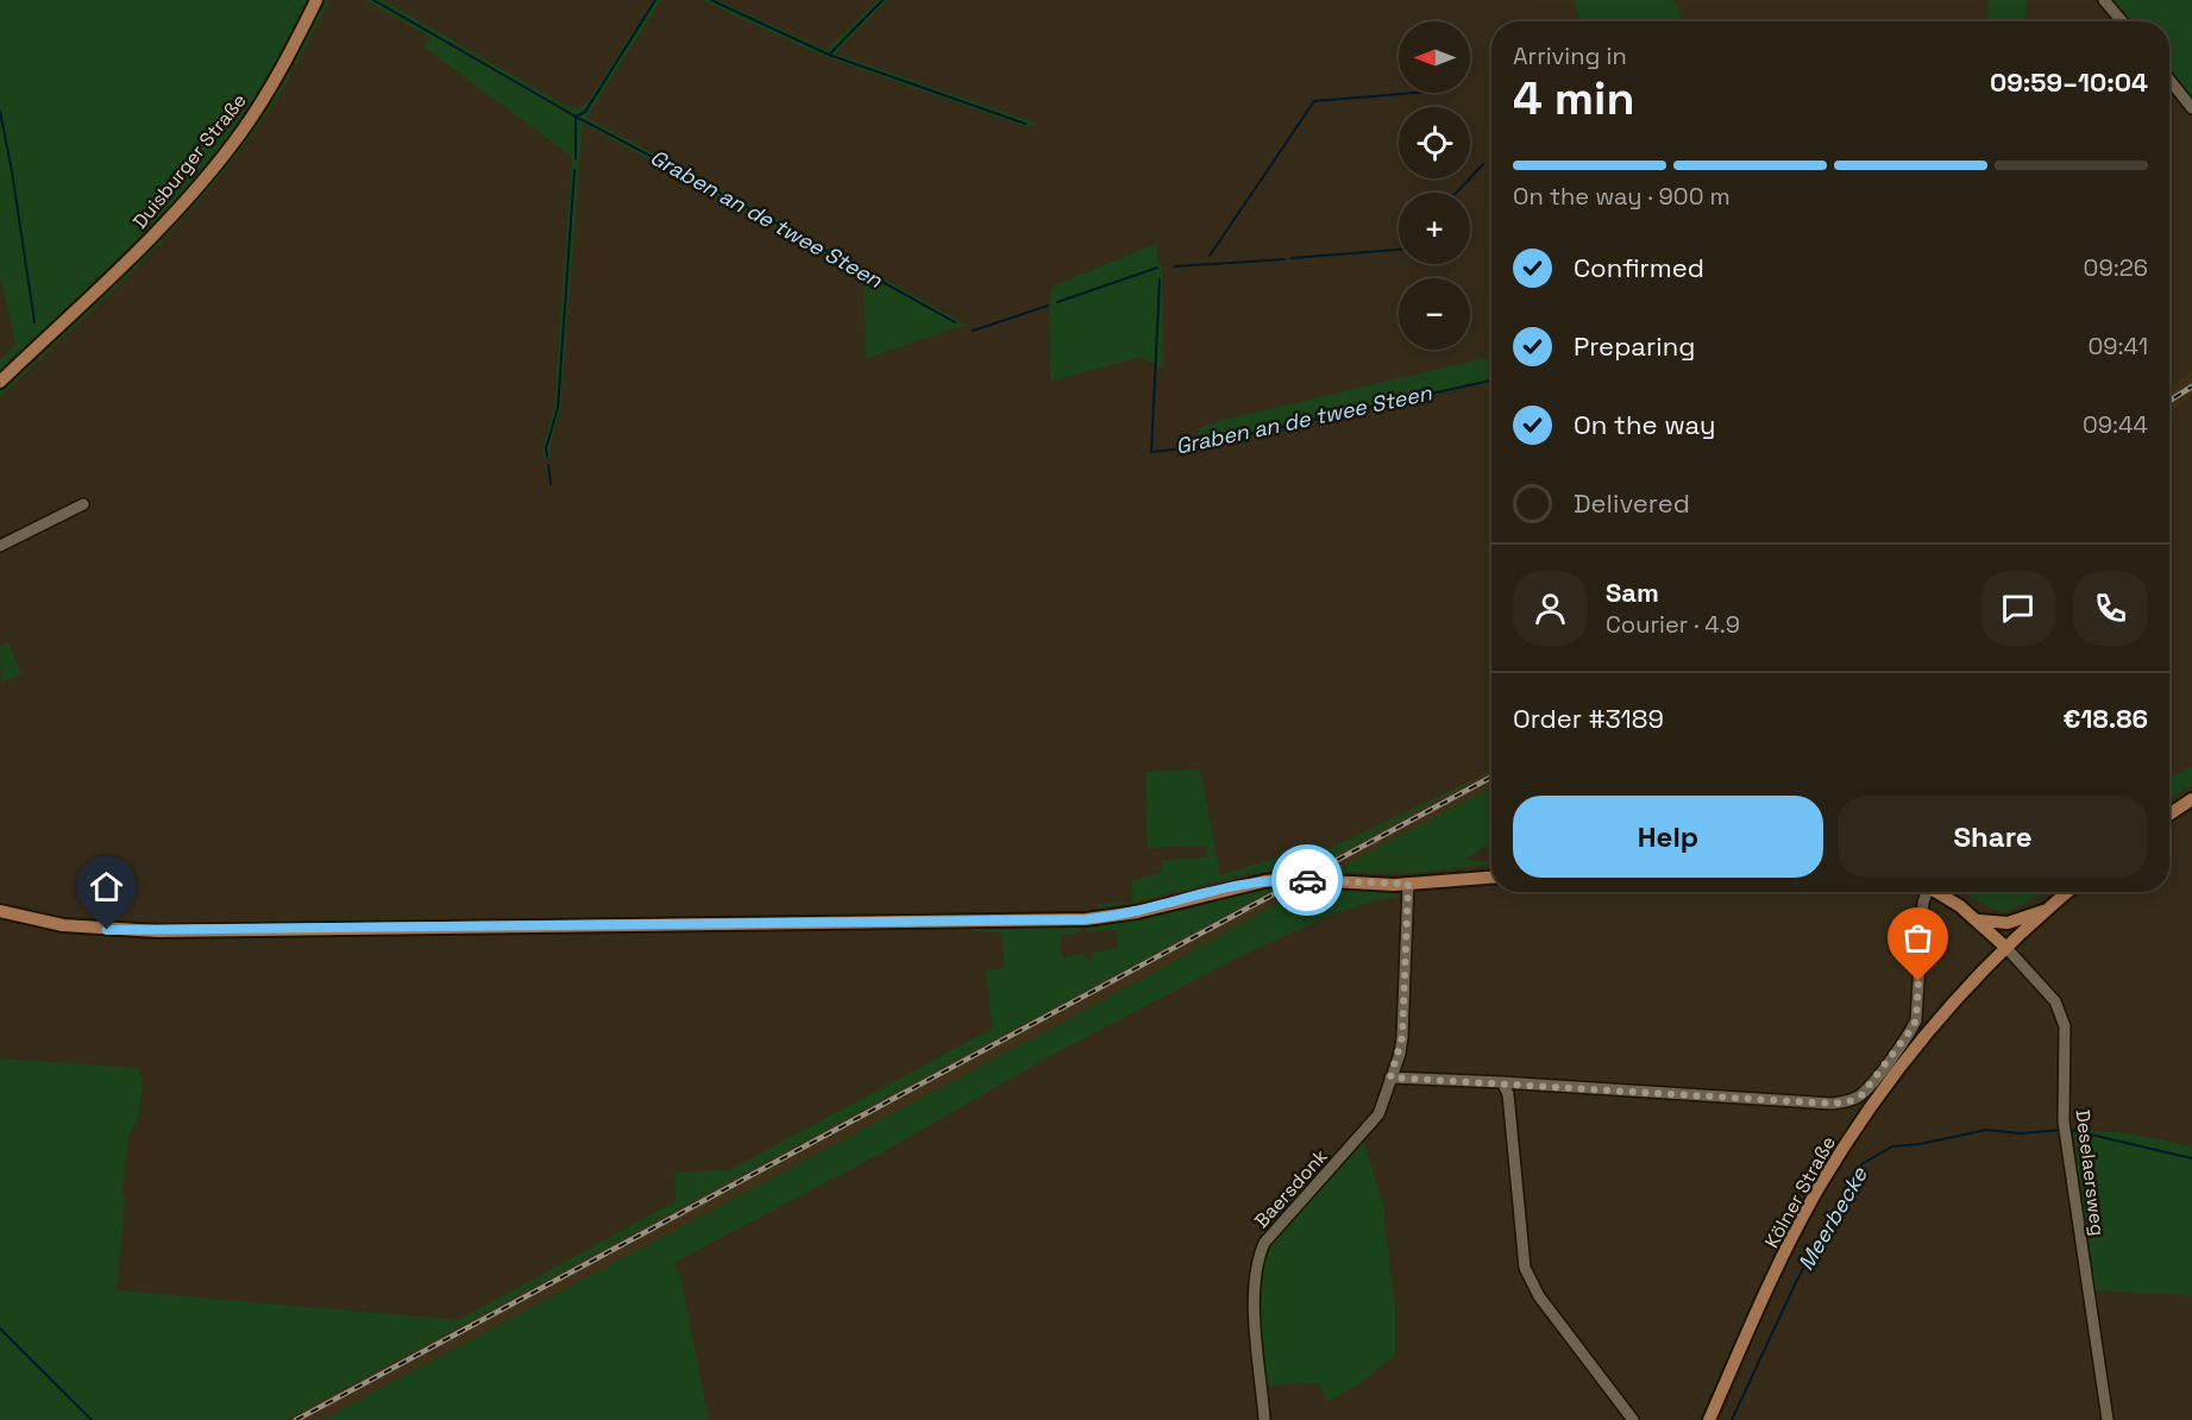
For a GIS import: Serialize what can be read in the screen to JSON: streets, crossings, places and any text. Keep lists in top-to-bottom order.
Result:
{
  "streets": {
    "main road": ["Duisburger Straße", "Kölner Straße"],
    "street": ["Deselaersweg", "Baersdonk"]
  },
  "crossings": [
    ["Deselaersweg", "Kölner Straße"]
  ],
  "water": ["Graben an de twee Steen", "Meerbecke"],
  "north": "left",
  "page": {
    "map_buttons": ["+", "−"],
    "heading": ["4 min", "Arriving in", "09:59–10:04"],
    "panel": [
      "Sam",
      "Courier · 4.9",
      "Order #3189",
      "€18.86"
    ],
    "bar": "On the way · 900 m",
    "list": [
      ["Confirmed", "09:26"],
      ["Preparing", "09:41"],
      ["On the way", "09:44"],
      "Delivered"
    ],
    "buttons": ["Help", "Share"]
  }
}
